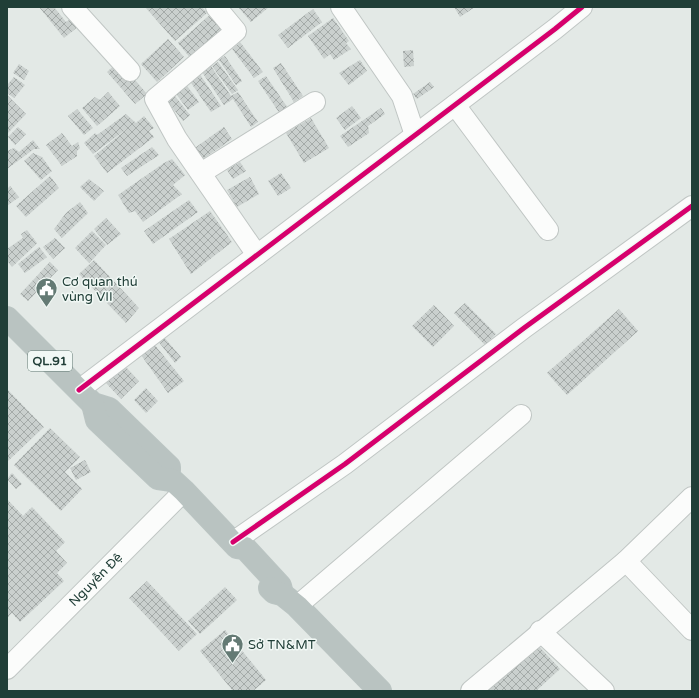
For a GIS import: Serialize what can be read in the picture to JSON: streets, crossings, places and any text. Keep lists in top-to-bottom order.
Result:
{
  "streets": {
    "highway": ["QL.91"],
    "street": ["Nguyễn Đệ"]
  },
  "crossings": [
    ["QL.91", "Nguyễn Đệ"]
  ],
  "places": {
    "public building": ["Cơ quan thú vùng VII", "Sở TN&MT"]
  }
}
